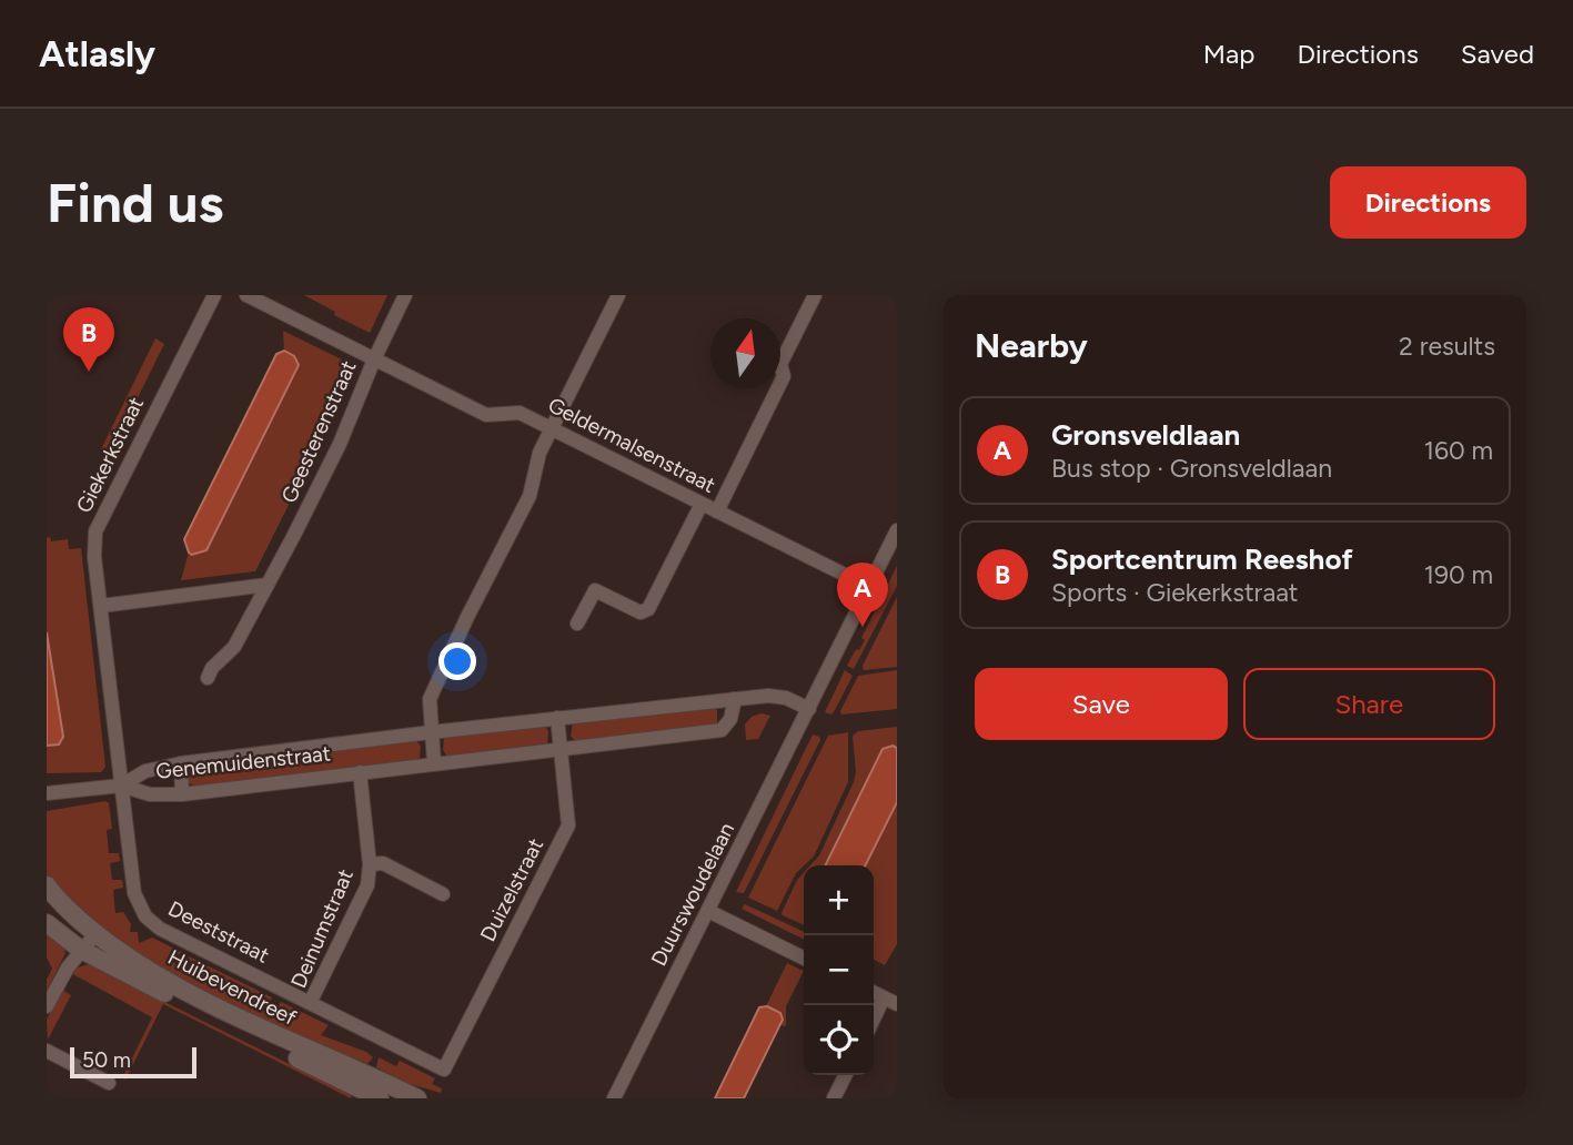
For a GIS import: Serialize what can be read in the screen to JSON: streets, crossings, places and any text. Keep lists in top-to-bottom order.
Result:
{
  "streets": {
    "street": [
      "Geesterenstraat",
      "Geldermalsenstraat",
      "Giekerkstraat",
      "Genemuidenstraat",
      "Duizelstraat",
      "Duurswoudelaan",
      "Deinumstraat",
      "Deeststraat",
      "Huibevendreef"
    ]
  },
  "crossings": [
    ["Geesterenstraat", "Geldermalsenstraat"],
    ["Geldermalsenstraat", "Duurswoudelaan"],
    ["Giekerkstraat", "Genemuidenstraat"],
    ["Giekerkstraat", "Deeststraat"],
    ["Genemuidenstraat", "Duizelstraat"],
    ["Genemuidenstraat", "Duurswoudelaan"],
    ["Genemuidenstraat", "Deinumstraat"],
    ["Genemuidenstraat", "Deeststraat"],
    ["Duizelstraat", "Deinumstraat"],
    ["Deinumstraat", "Deeststraat"]
  ],
  "scale_bar": "50 m",
  "north": "top",
  "page": {
    "header": "Atlasly",
    "nav": ["Map", "Directions", "Saved"],
    "buttons": [
      "Directions",
      ["Save", "Share"]
    ],
    "title": "Find us",
    "heading": ["Nearby", "2 results"],
    "pins": ["B", "A"],
    "list": [
      {
        "mark": "A",
        "name": "Gronsveldlaan",
        "note": "Bus stop · Gronsveldlaan",
        "value": "160 m"
      },
      {
        "mark": "B",
        "name": "Sportcentrum Reeshof",
        "note": "Sports · Giekerkstraat",
        "value": "190 m"
      }
    ],
    "map_buttons": ["+", "−"],
    "scale": "50 m"
  }
}
